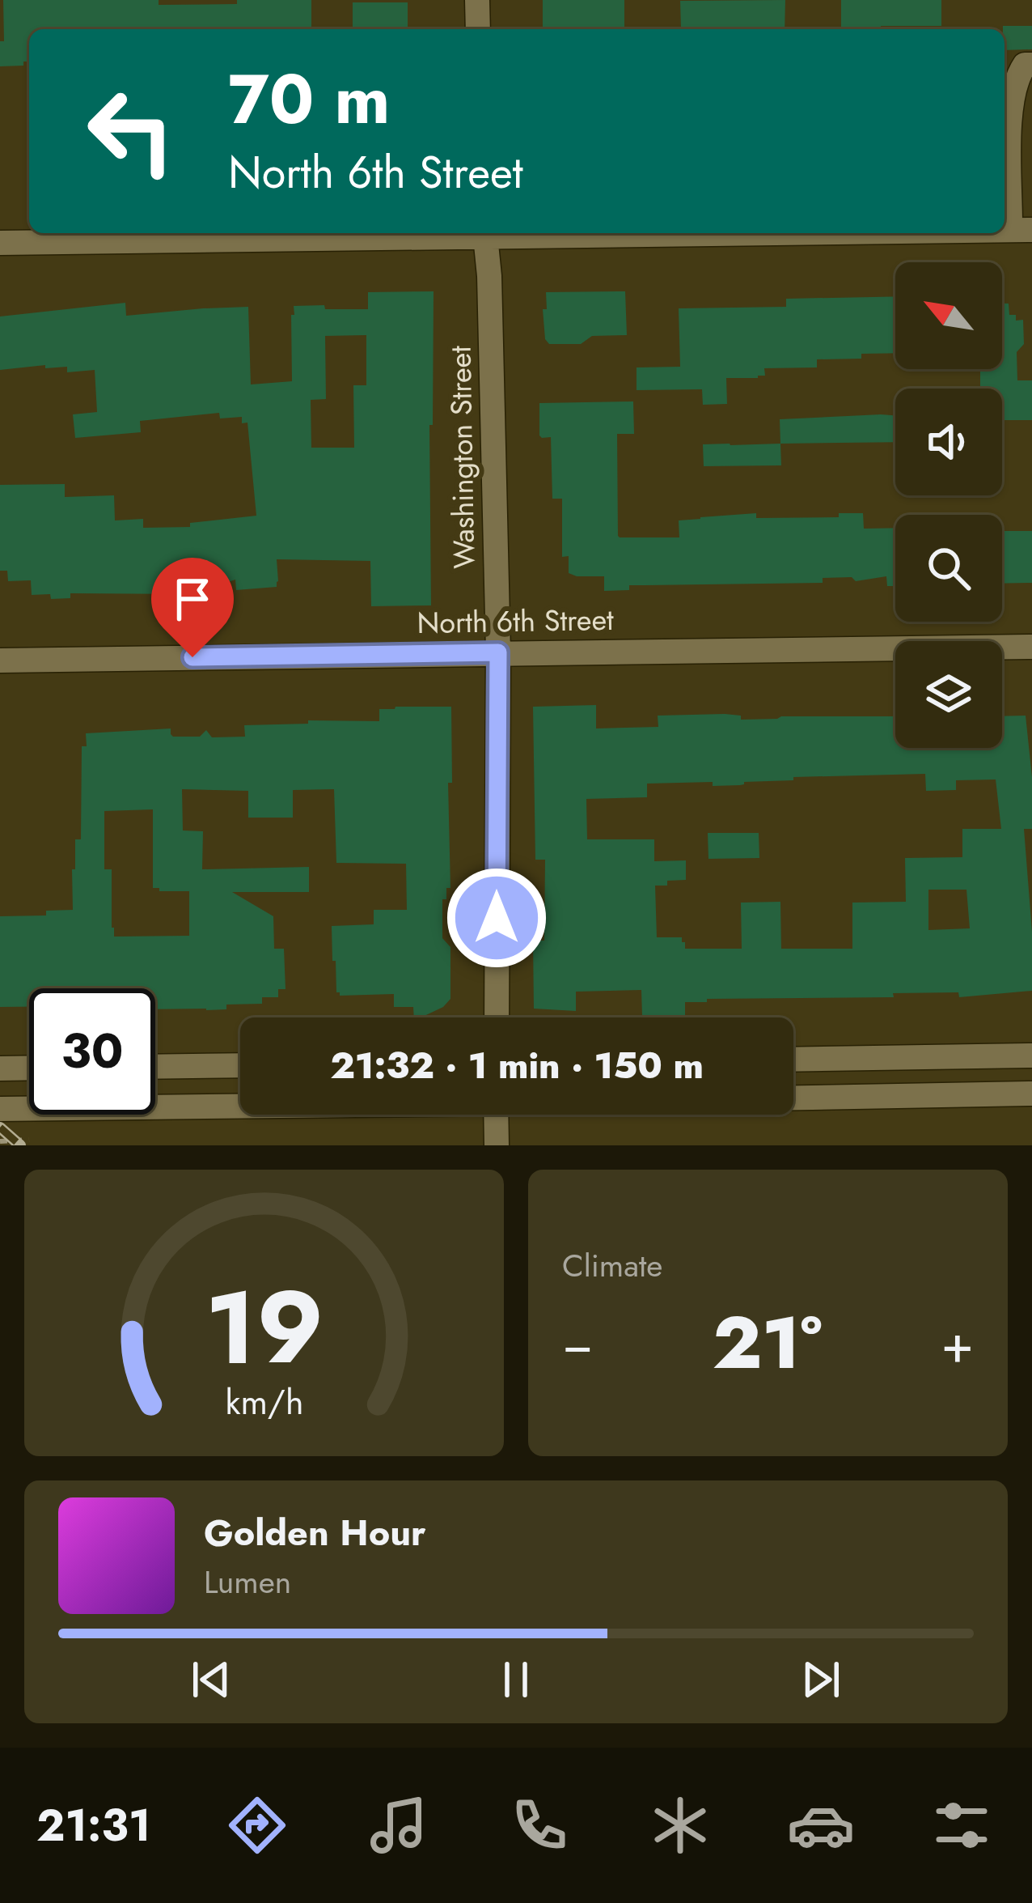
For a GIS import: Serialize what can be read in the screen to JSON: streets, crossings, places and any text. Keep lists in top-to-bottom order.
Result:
{
  "streets": {
    "street": ["Washington Street", "North 6th Street"]
  },
  "crossings": [
    ["Washington Street", "North 6th Street"]
  ],
  "north": "top left",
  "page": {
    "turn": ["70 m", "North 6th Street"],
    "limit": "30",
    "trip": "21:32 · 1 min · 150 m",
    "tile": "Climate",
    "heat": ["−", "21°", "+"],
    "song": ["Golden Hour", "Lumen"],
    "tabs": "21:31",
    "gauge": ["19", "km/h"]
  }
}
